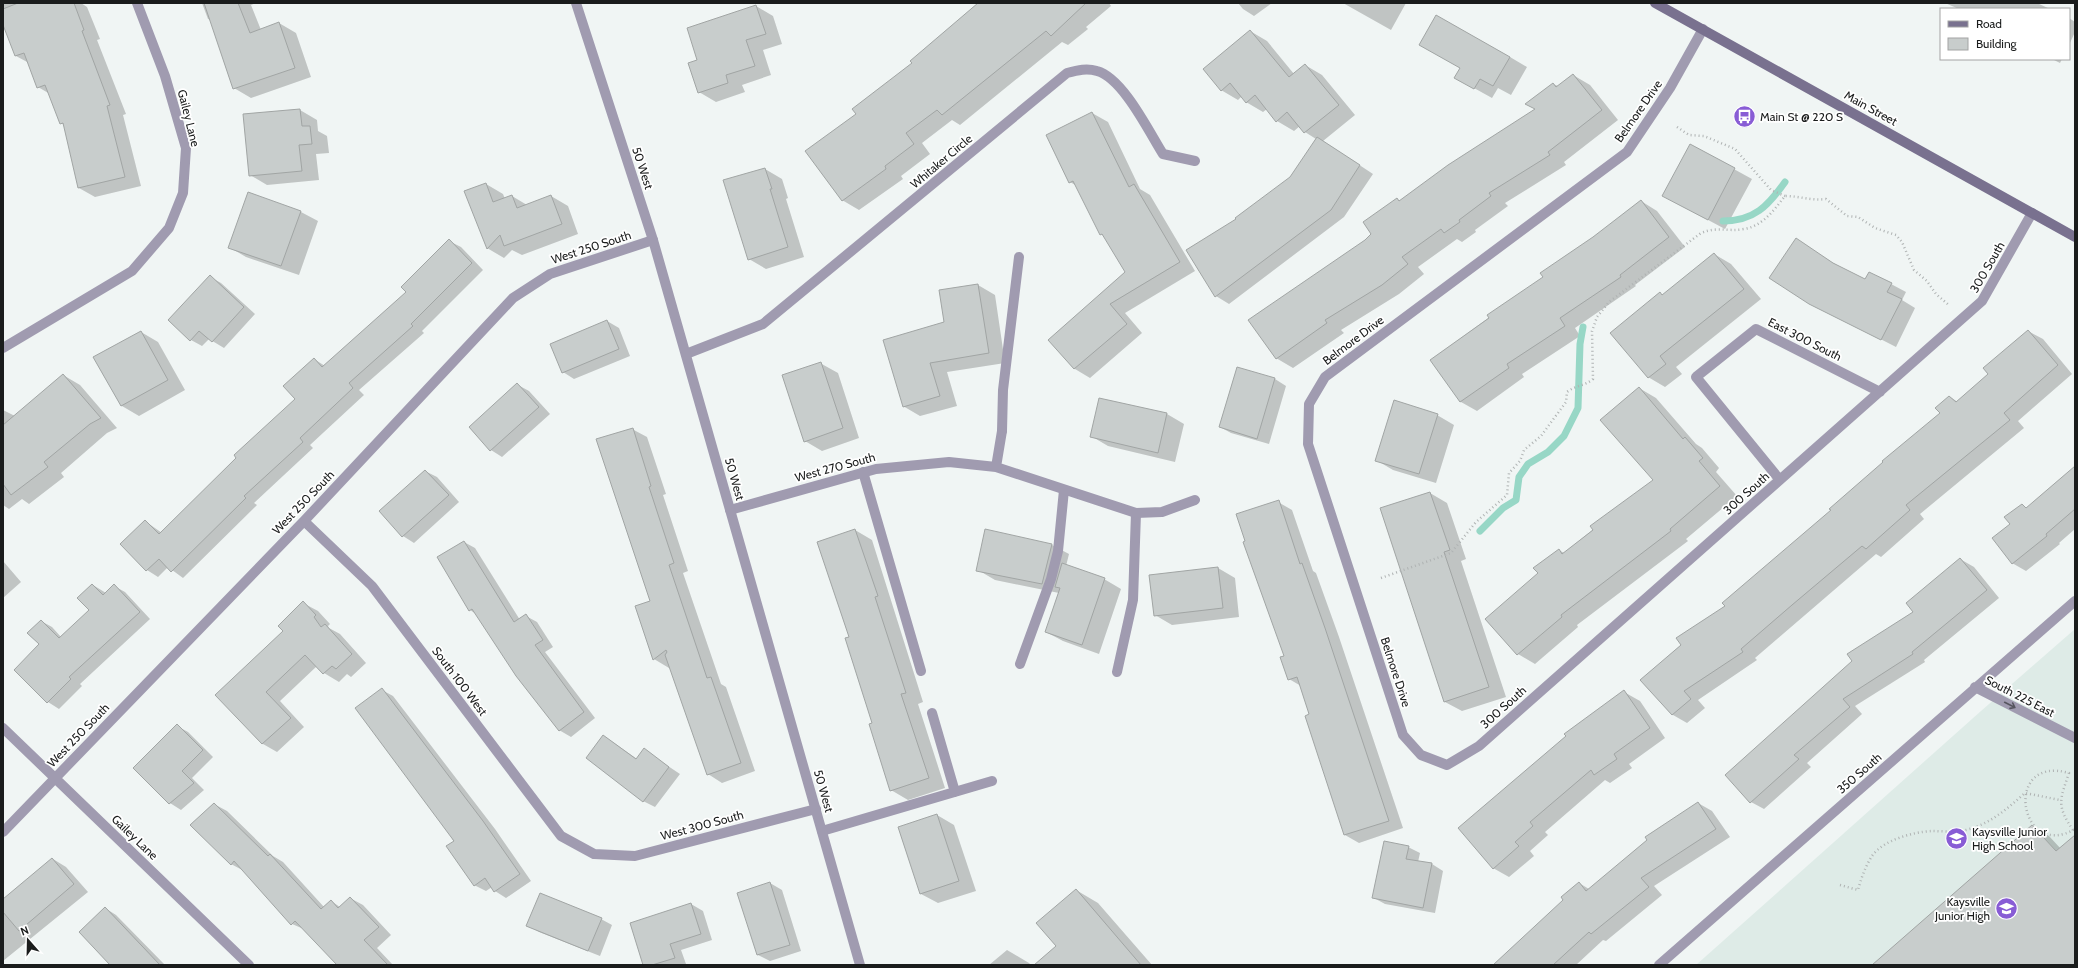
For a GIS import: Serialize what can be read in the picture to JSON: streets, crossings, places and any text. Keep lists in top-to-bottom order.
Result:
{
  "streets": {
    "main road": ["Main Street"],
    "street": [
      "Belmore Drive",
      "Gailey Lane",
      "Whitaker Circle",
      "50 West",
      "West 250 South",
      "300 South",
      "East 300 South",
      "West 270 South",
      "South 100 West",
      "South 225 East",
      "350 South",
      "West 300 South"
    ]
  },
  "crossings": [
    ["Main Street", "Belmore Drive"],
    ["Main Street", "300 South"],
    ["Belmore Drive", "300 South"],
    ["Gailey Lane", "West 250 South"],
    ["Whitaker Circle", "50 West"],
    ["50 West", "West 250 South"],
    ["50 West", "West 270 South"],
    ["50 West", "West 300 South"],
    ["West 250 South", "South 100 West"],
    ["300 South", "East 300 South"],
    ["South 100 West", "West 300 South"],
    ["South 225 East", "350 South"]
  ],
  "one_way": ["South 225 East"],
  "places": {
    "bus stop": ["Main St @ 220 S"],
    "school or university": ["Kaysville Junior High School", "Kaysville Junior High"]
  },
  "legend": ["Road", "Building"],
  "north": "top"
}
